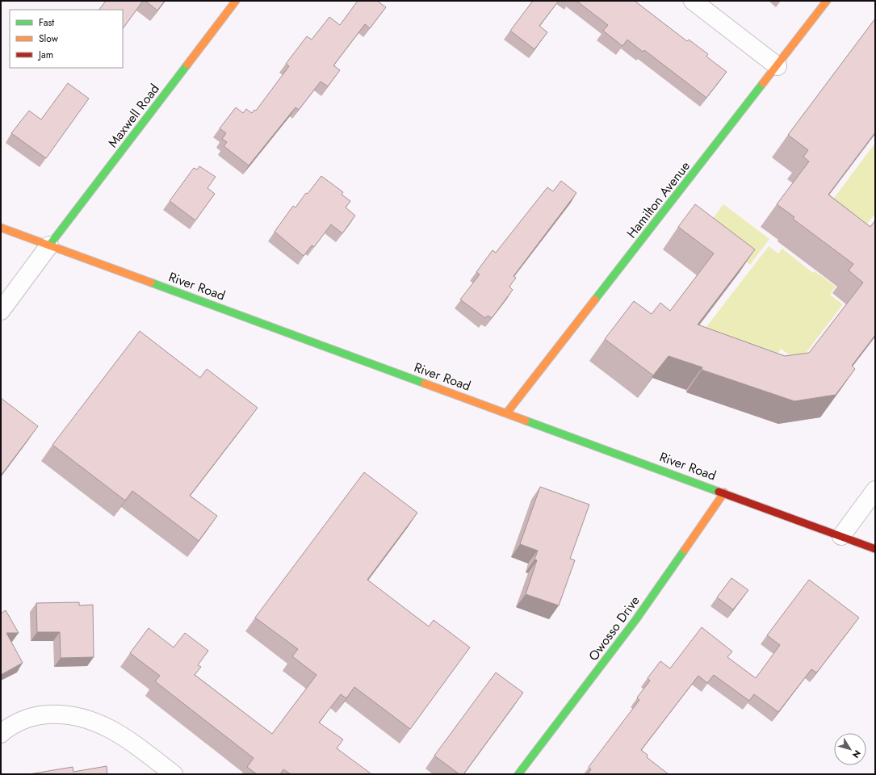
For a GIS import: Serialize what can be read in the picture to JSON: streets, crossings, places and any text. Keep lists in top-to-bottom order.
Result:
{
  "streets": {
    "main road": [
      "Maxwell Road",
      "Hamilton Avenue",
      "River Road",
      "Owosso Drive"
    ]
  },
  "crossings": [
    ["Maxwell Road", "River Road"],
    ["Hamilton Avenue", "River Road"],
    ["River Road", "Owosso Drive"]
  ],
  "legend": ["Fast", "Slow", "Jam"],
  "north": "bottom right"
}
